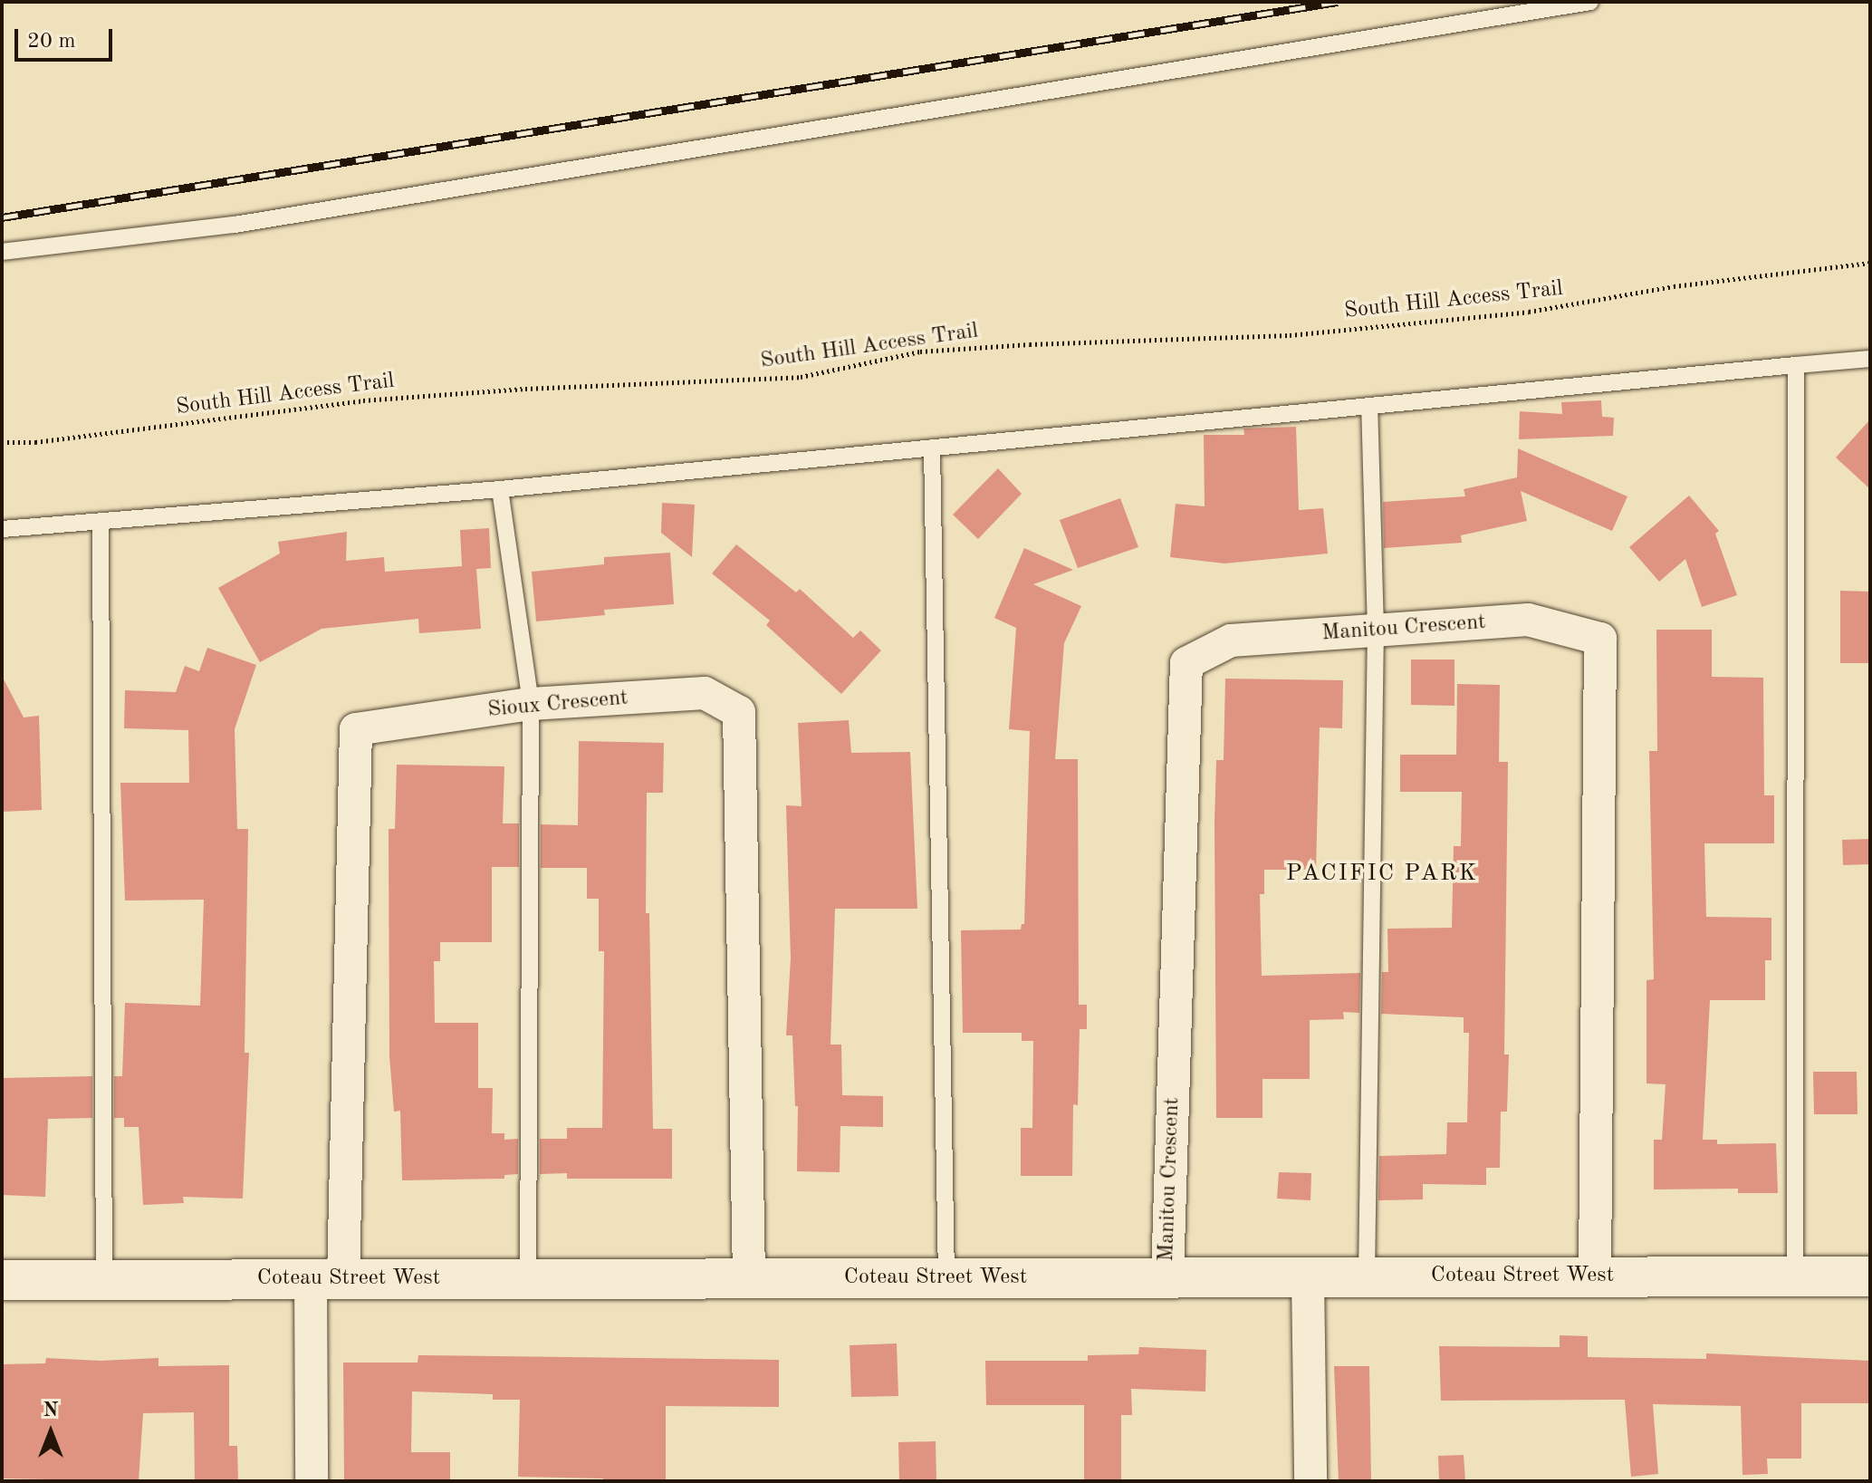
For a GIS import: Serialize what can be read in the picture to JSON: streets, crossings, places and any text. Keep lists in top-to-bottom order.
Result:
{
  "streets": {
    "street": ["Manitou Crescent", "Sioux Crescent", "Coteau Street West"],
    "path": ["South Hill Access Trail"]
  },
  "crossings": [
    ["Manitou Crescent", "Coteau Street West"],
    ["Sioux Crescent", "Coteau Street West"]
  ],
  "districts": ["PACIFIC PARK"],
  "scale_bar": "20 m",
  "north": "top"
}
